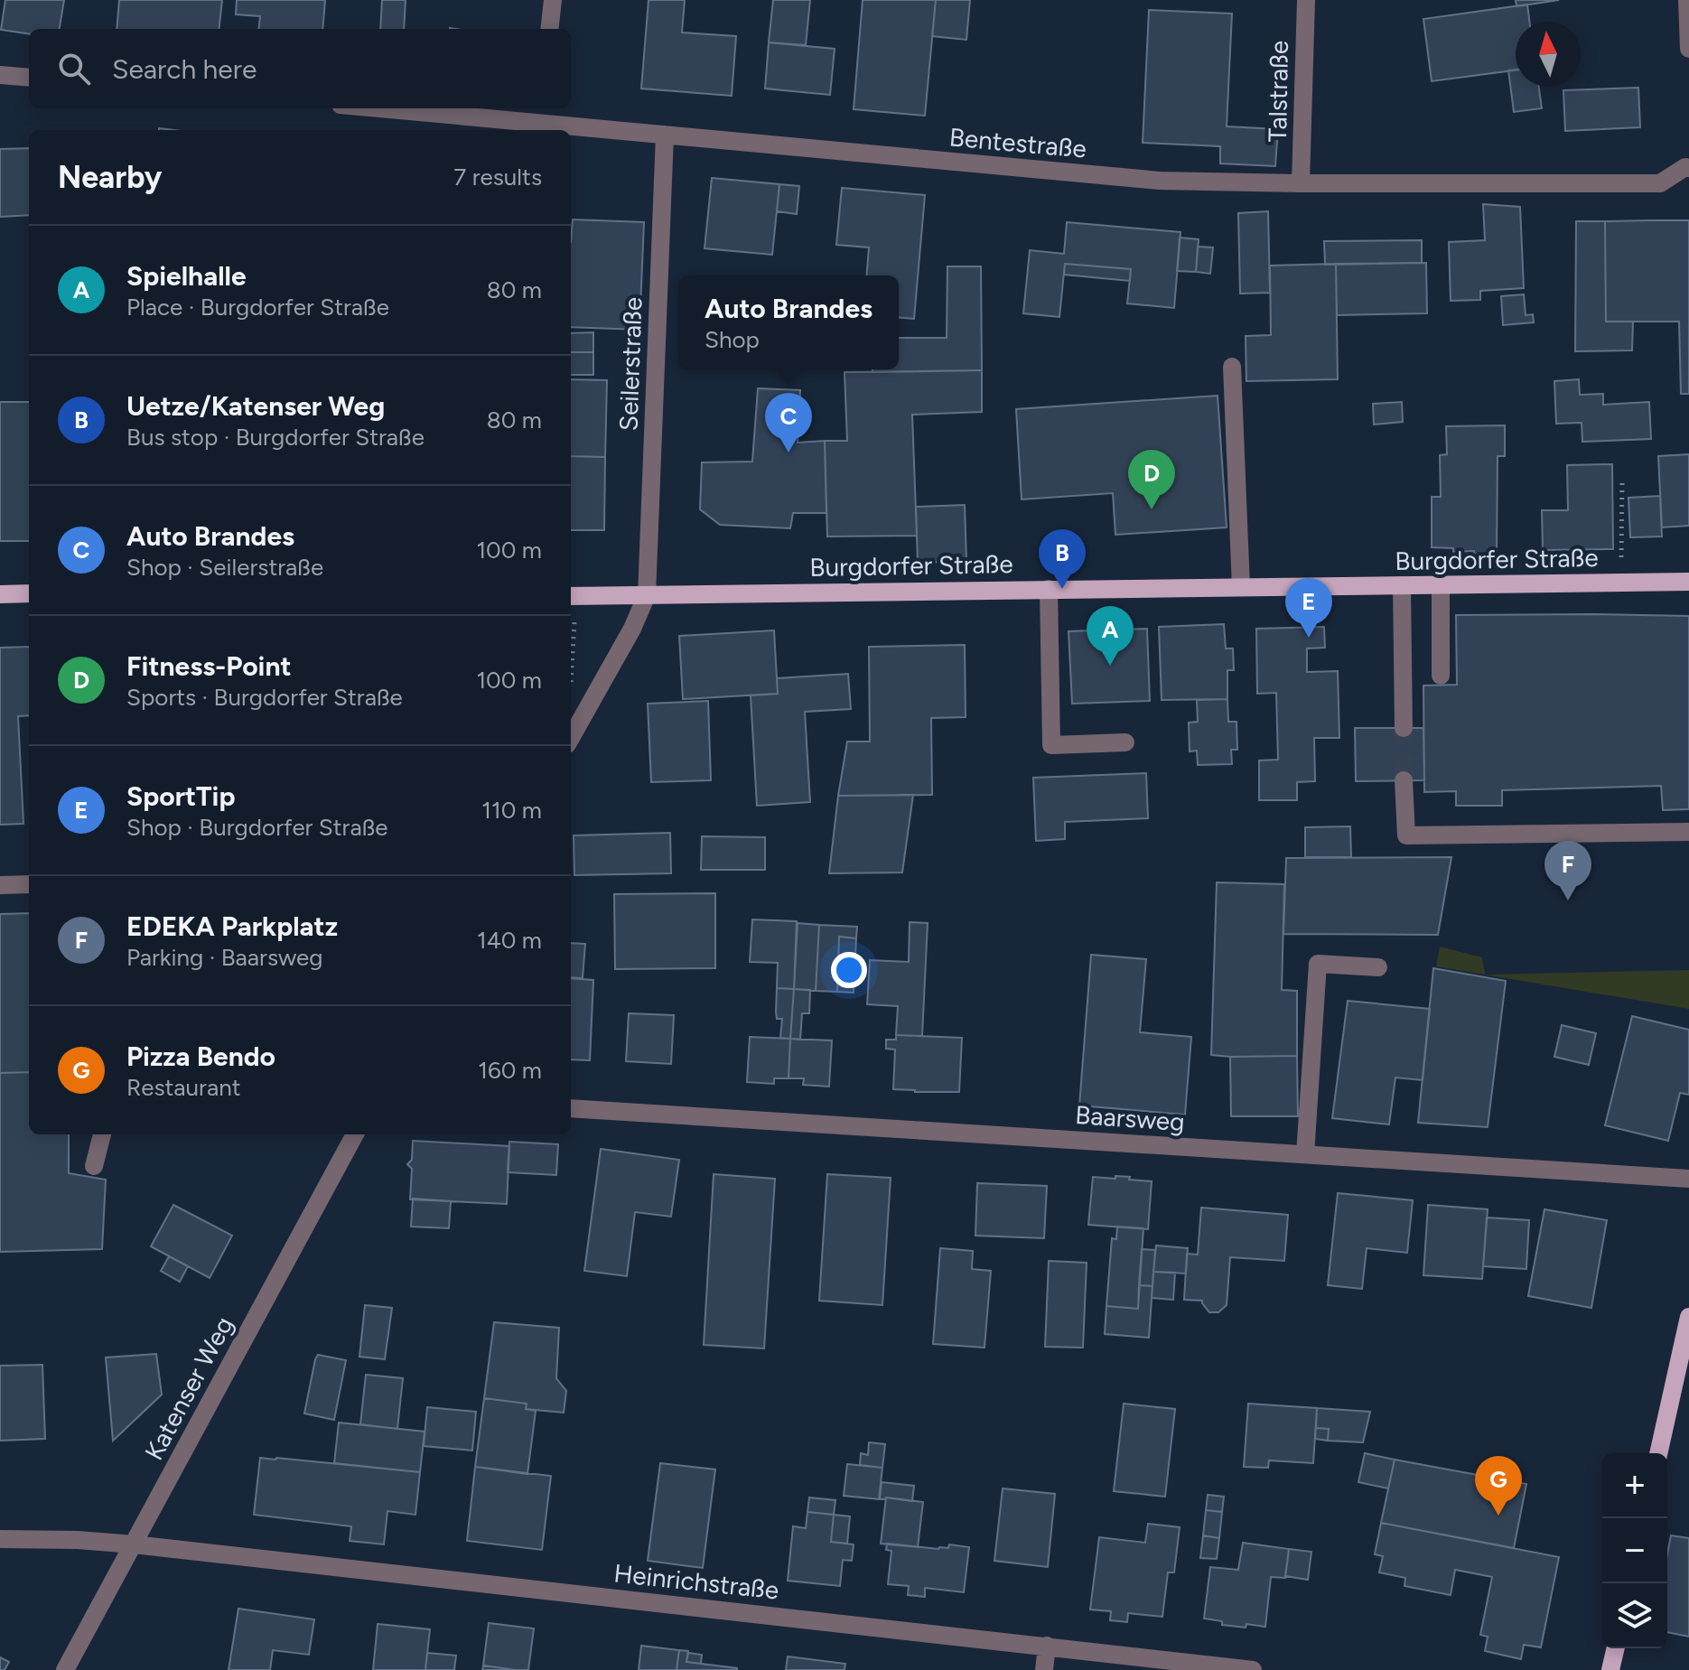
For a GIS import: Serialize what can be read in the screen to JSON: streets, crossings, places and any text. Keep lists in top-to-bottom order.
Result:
{
  "streets": {
    "main road": ["Burgdorfer Straße"],
    "street": [
      "Talstraße",
      "Bentestraße",
      "Seilerstraße",
      "Baarsweg",
      "Katenser Weg",
      "Heinrichstraße"
    ]
  },
  "crossings": [
    ["Talstraße", "Bentestraße"],
    ["Bentestraße", "Seilerstraße"],
    ["Seilerstraße", "Burgdorfer Straße"],
    ["Katenser Weg", "Heinrichstraße"]
  ],
  "north": "top",
  "page": {
    "search": "Search here",
    "heading": ["Nearby", "7 results"],
    "list": [
      {
        "mark": "A",
        "name": "Spielhalle",
        "note": "Place · Burgdorfer Straße",
        "value": "80 m"
      },
      {
        "mark": "B",
        "name": "Uetze/Katenser Weg",
        "note": "Bus stop · Burgdorfer Straße",
        "value": "80 m"
      },
      {
        "mark": "C",
        "name": "Auto Brandes",
        "note": "Shop · Seilerstraße",
        "value": "100 m"
      },
      {
        "mark": "D",
        "name": "Fitness-Point",
        "note": "Sports · Burgdorfer Straße",
        "value": "100 m"
      },
      {
        "mark": "E",
        "name": "SportTip",
        "note": "Shop · Burgdorfer Straße",
        "value": "110 m"
      },
      {
        "mark": "F",
        "name": "EDEKA Parkplatz",
        "note": "Parking · Baarsweg",
        "value": "140 m"
      },
      {
        "mark": "G",
        "name": "Pizza Bendo",
        "note": "Restaurant",
        "value": "160 m"
      }
    ],
    "popup": ["Auto Brandes", "Shop"],
    "pins": [
      "C",
      "D",
      "B",
      "E",
      "A",
      "F",
      "G"
    ],
    "map_buttons": ["+", "−"]
  }
}
